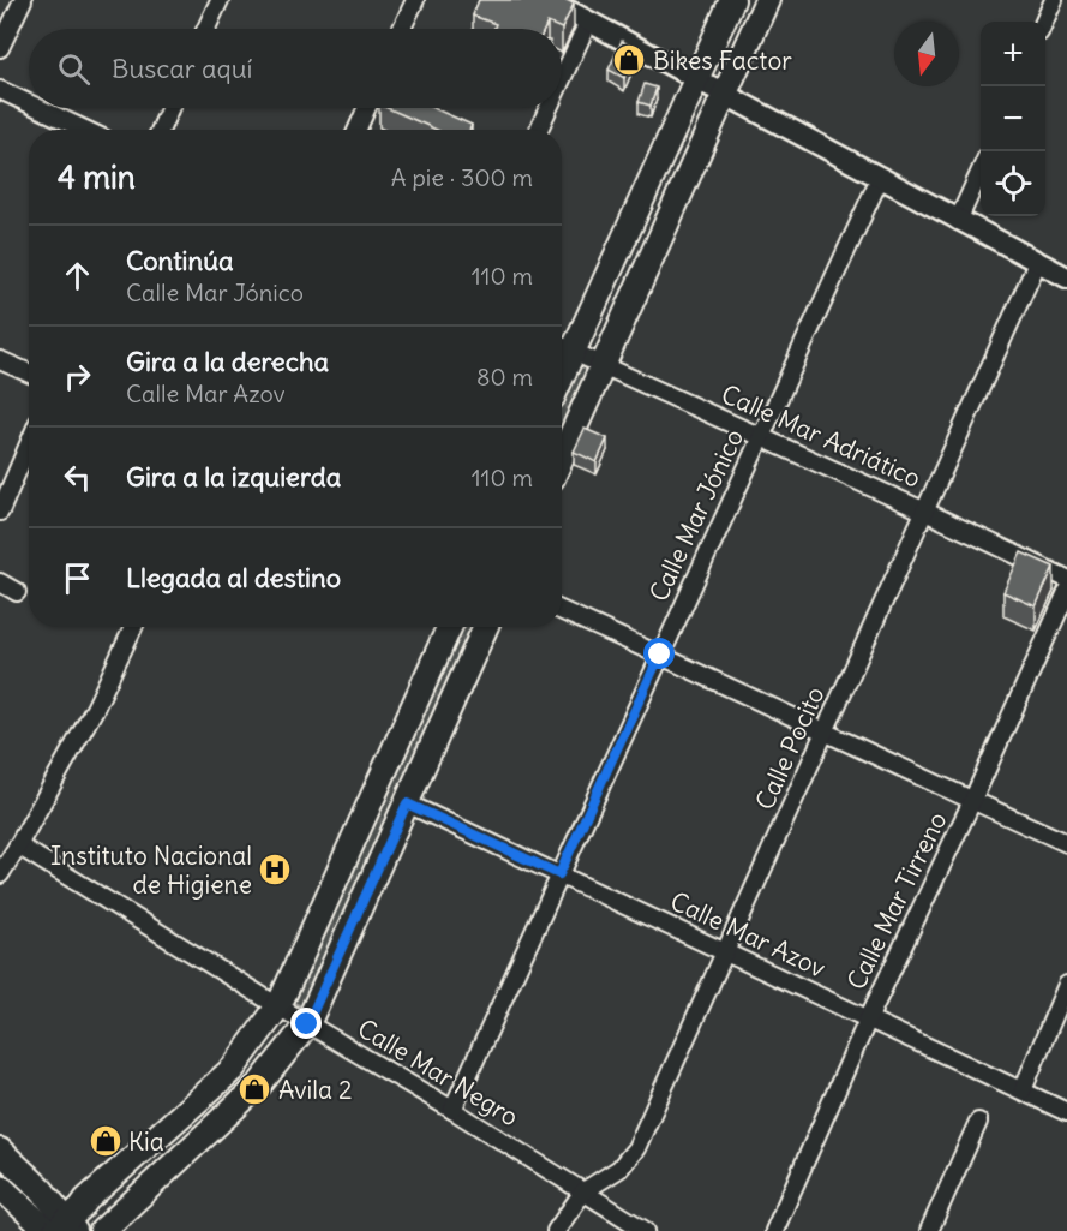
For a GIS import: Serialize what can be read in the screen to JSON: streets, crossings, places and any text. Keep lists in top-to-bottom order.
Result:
{
  "streets": {
    "street": [
      "Calle Mar Adriático",
      "Calle Mar Jónico",
      "Calle Pocito",
      "Calle Mar Tirreno",
      "Calle Mar Azov",
      "Calle Mar Negro"
    ]
  },
  "crossings": [
    ["Calle Mar Adriático", "Calle Mar Jónico"],
    ["Calle Mar Adriático", "Calle Pocito"],
    ["Calle Mar Jónico", "Calle Mar Azov"],
    ["Calle Mar Jónico", "Calle Mar Negro"],
    ["Calle Pocito", "Calle Mar Azov"],
    ["Calle Pocito", "Calle Mar Negro"],
    ["Calle Mar Tirreno", "Calle Mar Azov"]
  ],
  "places": {
    "shop": ["Bikes Factor", "Avila 2", "Kia"],
    "hospital": ["Instituto Nacional de Higiene"]
  },
  "north": "bottom",
  "page": {
    "map_buttons": ["+", "−"],
    "search": "Buscar aquí",
    "heading": ["4 min", "A pie · 300 m"],
    "list": [
      ["Continúa", "Calle Mar Jónico", "110 m"],
      ["Gira a la derecha", "Calle Mar Azov", "80 m"],
      ["Gira a la izquierda", "110 m"],
      "Llegada al destino"
    ]
  }
}
